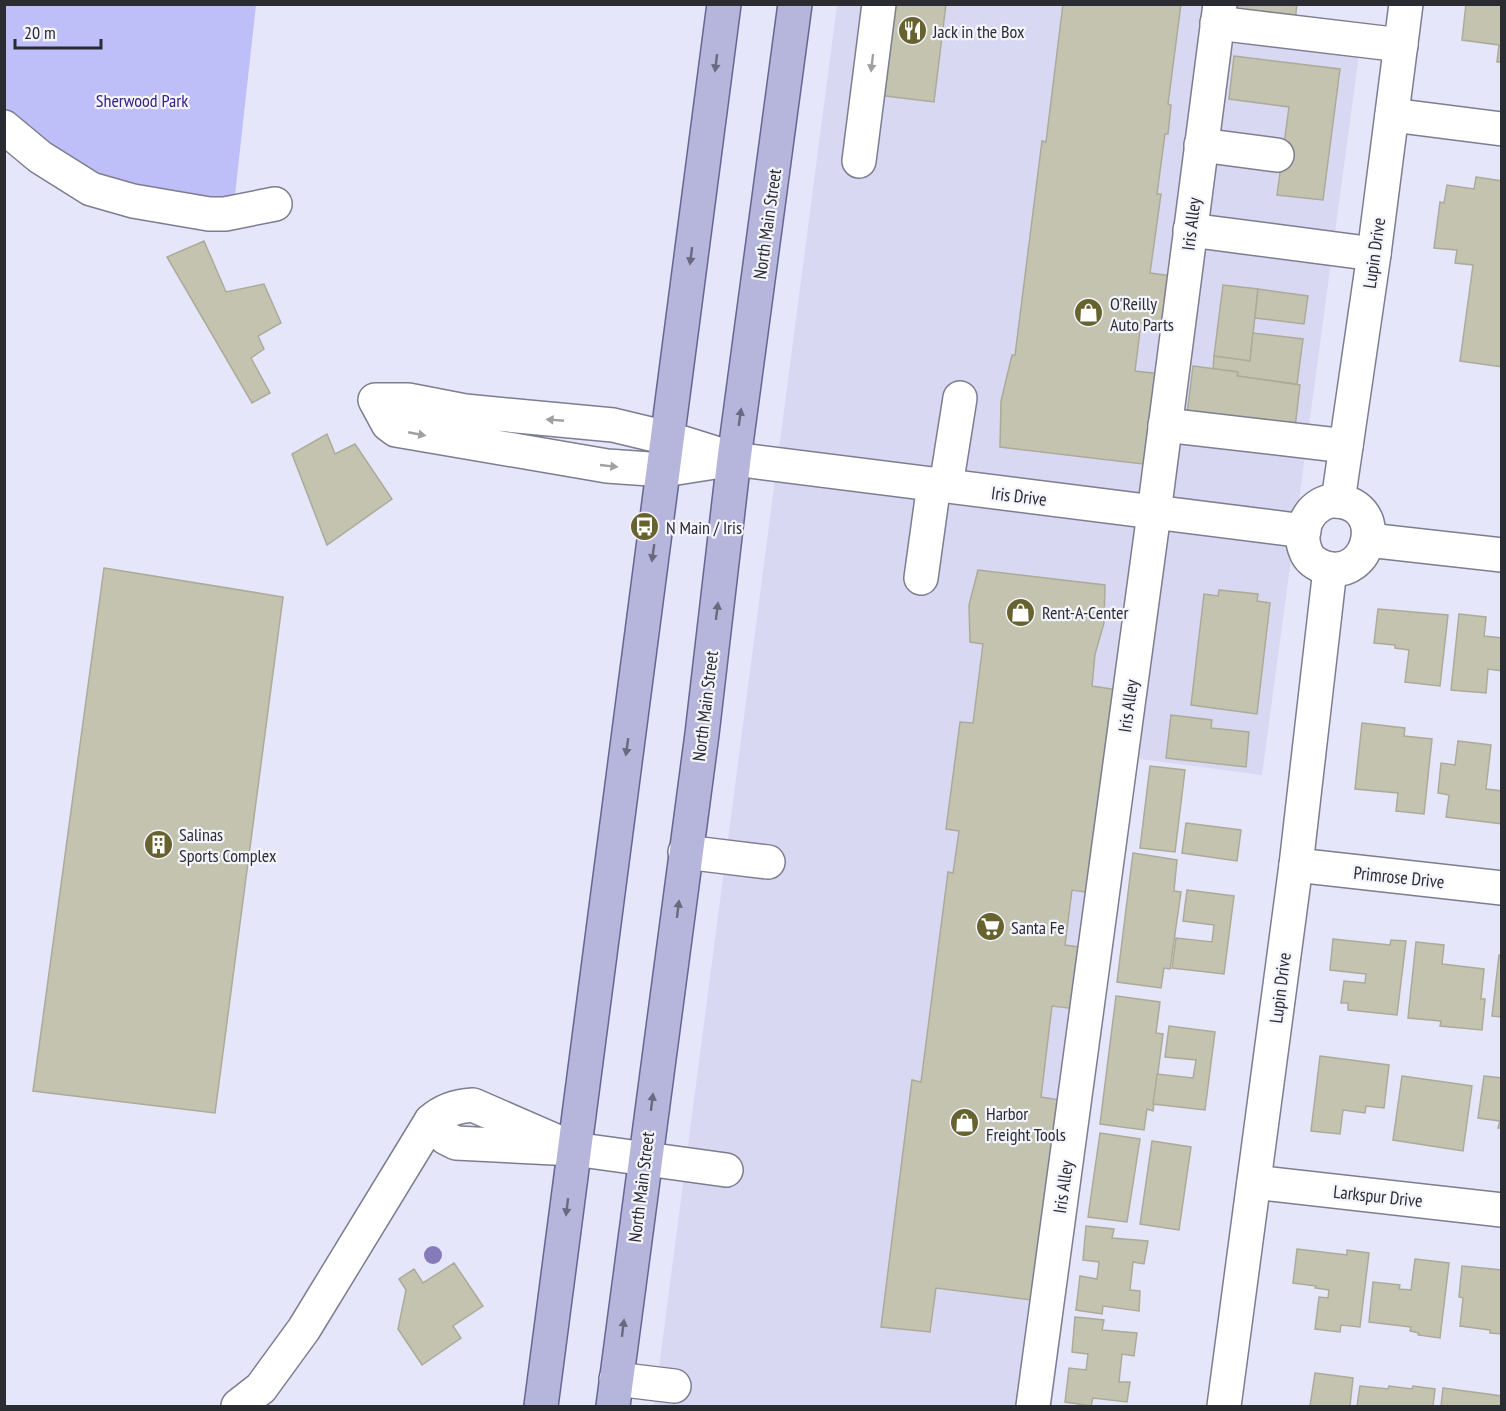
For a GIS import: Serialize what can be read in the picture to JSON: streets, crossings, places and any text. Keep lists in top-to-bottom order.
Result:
{
  "streets": {
    "main road": ["North Main Street"],
    "street": [
      "Iris Alley",
      "Lupin Drive",
      "Iris Drive",
      "Primrose Drive",
      "Larkspur Drive"
    ]
  },
  "crossings": [
    ["North Main Street", "Iris Drive"],
    ["Iris Alley", "Iris Drive"],
    ["Lupin Drive", "Iris Drive"],
    ["Lupin Drive", "Primrose Drive"],
    ["Lupin Drive", "Larkspur Drive"]
  ],
  "parks": ["Sherwood Park"],
  "places": {
    "restaurant": ["Jack in the Box"],
    "shop": ["O'Reilly Auto Parts", "Rent-A-Center", "Harbor Freight Tools"],
    "bus stop": ["N Main / Iris"],
    "building": ["Salinas Sports Complex"],
    "supermarket": ["Santa Fe"]
  },
  "scale_bar": "20 m"
}
